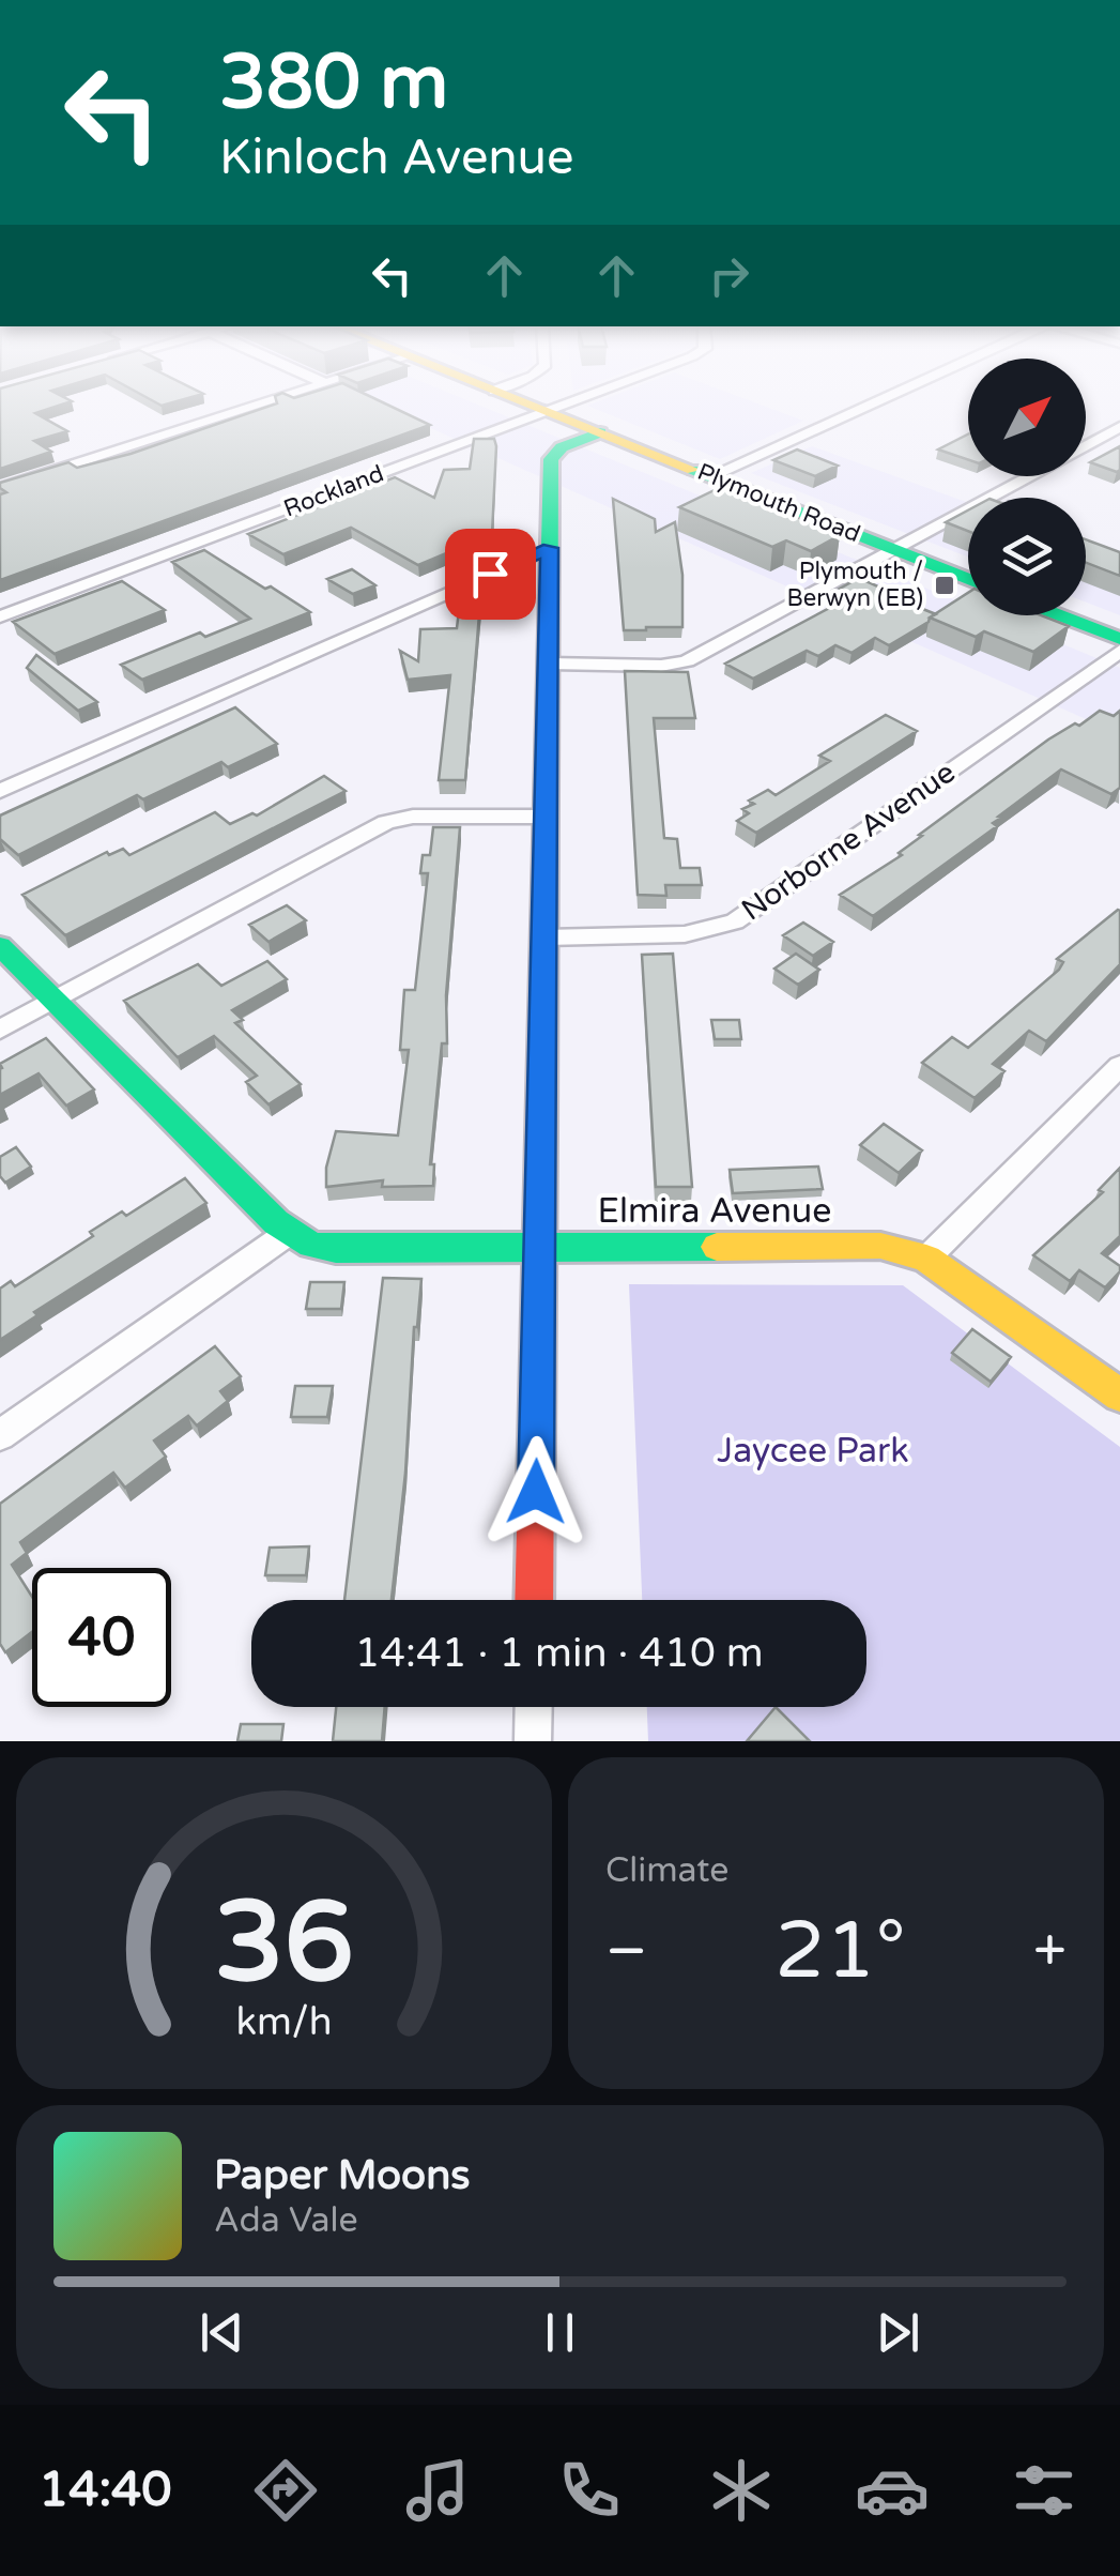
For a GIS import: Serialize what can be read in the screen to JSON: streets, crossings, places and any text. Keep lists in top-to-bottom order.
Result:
{
  "streets": {
    "street": [
      "Rockland",
      "Plymouth Road",
      "Norborne Avenue",
      "Elmira Avenue"
    ]
  },
  "crossings": [
    ["Rockland", "Plymouth Road"]
  ],
  "parks": ["Jaycee Park"],
  "places": {
    "transit": ["Plymouth / Berwyn (EB)"]
  },
  "north": "top right",
  "page": {
    "turn": ["380 m", "Kinloch Avenue"],
    "limit": "40",
    "trip": "14:41 · 1 min · 410 m",
    "tile": "Climate",
    "heat": ["−", "21°", "+"],
    "song": ["Paper Moons", "Ada Vale"],
    "tabs": "14:40",
    "gauge": ["36", "km/h"]
  }
}
